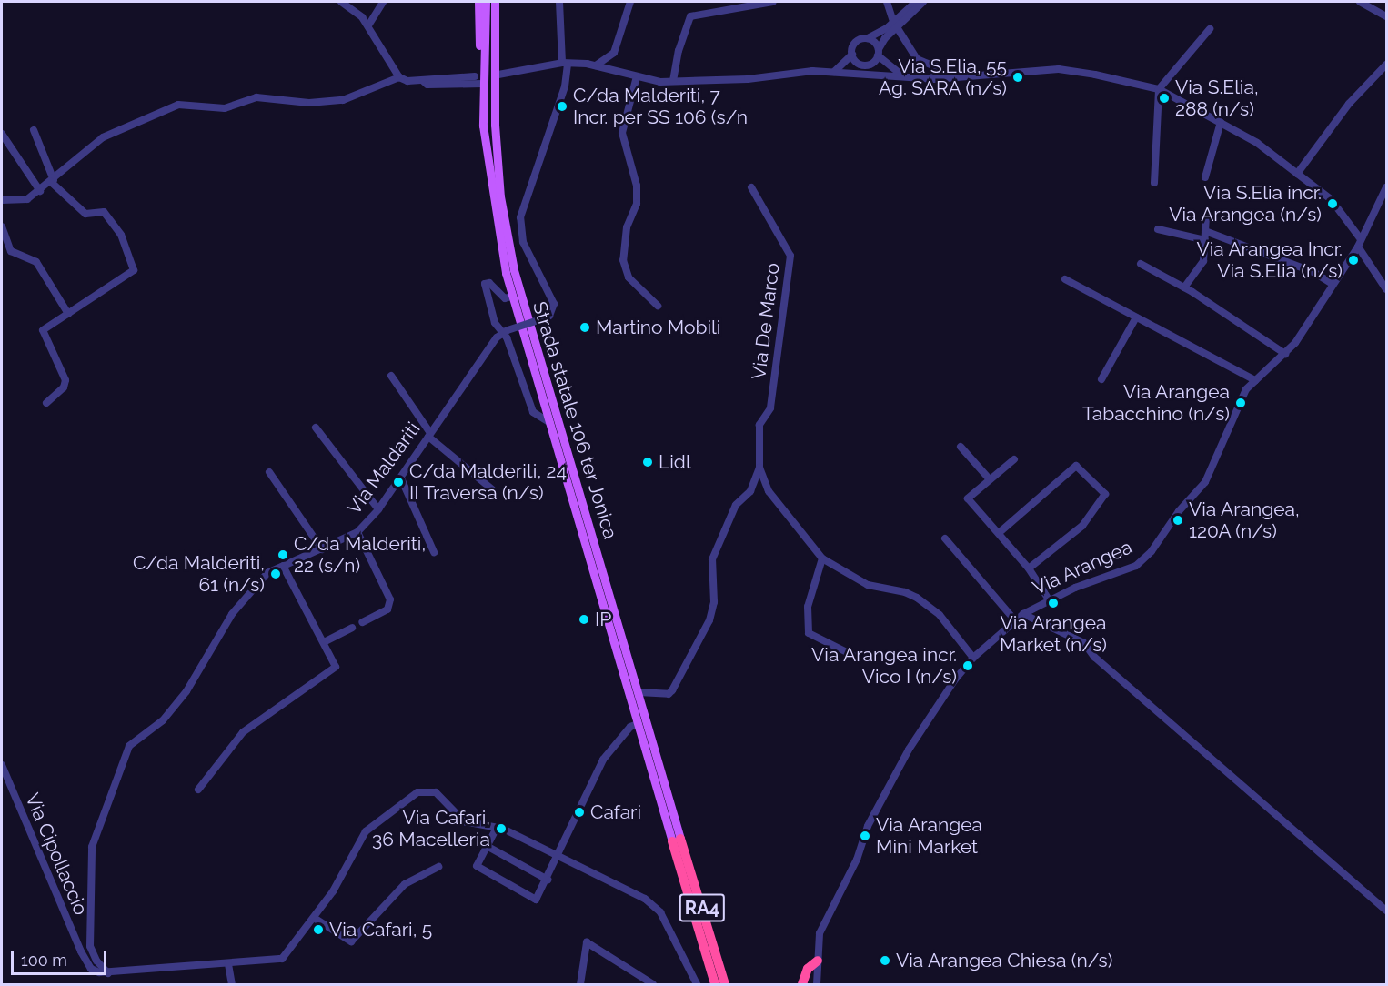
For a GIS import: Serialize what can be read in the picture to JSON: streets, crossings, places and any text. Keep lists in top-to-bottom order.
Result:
{
  "streets": {
    "highway": ["RA4"],
    "main road": ["Strada statale 106 ter Jonica"],
    "street": [
      "Via De Marco",
      "Via Maldariti",
      "Via Arangea",
      "Via Cipollaccio"
    ]
  },
  "crossings": [
    ["Strada statale 106 ter Jonica", "RA4"],
    ["Via Maldariti", "Via Cipollaccio"]
  ],
  "places": [
    "Via S.Elia, 55 Ag. SARA (n/s)",
    "Via S.Elia, 288 (n/s)",
    "C/da Malderiti, 7 Incr. per SS 106 (s/n",
    "Via S.Elia incr. Via Arangea (n/s)",
    "Via Arangea Incr. Via S.Elia (n/s)",
    "Martino Mobili",
    "Via Arangea Tabacchino (n/s)",
    "Lidl",
    "C/da Malderiti, 24 II Traversa (n/s)",
    "Via Arangea, 120A (n/s)",
    "C/da Malderiti, 22 (s/n)",
    "C/da Malderiti, 61 (n/s)",
    "Via Arangea Market (n/s)",
    "IP",
    "Via Arangea incr. Vico I (n/s)",
    "Cafari",
    "Via Cafari, 36 Macelleria",
    "Via Arangea Mini Market",
    "Via Cafari, 5",
    "Via Arangea Chiesa (n/s)"
  ],
  "scale_bar": "100 m"
}
